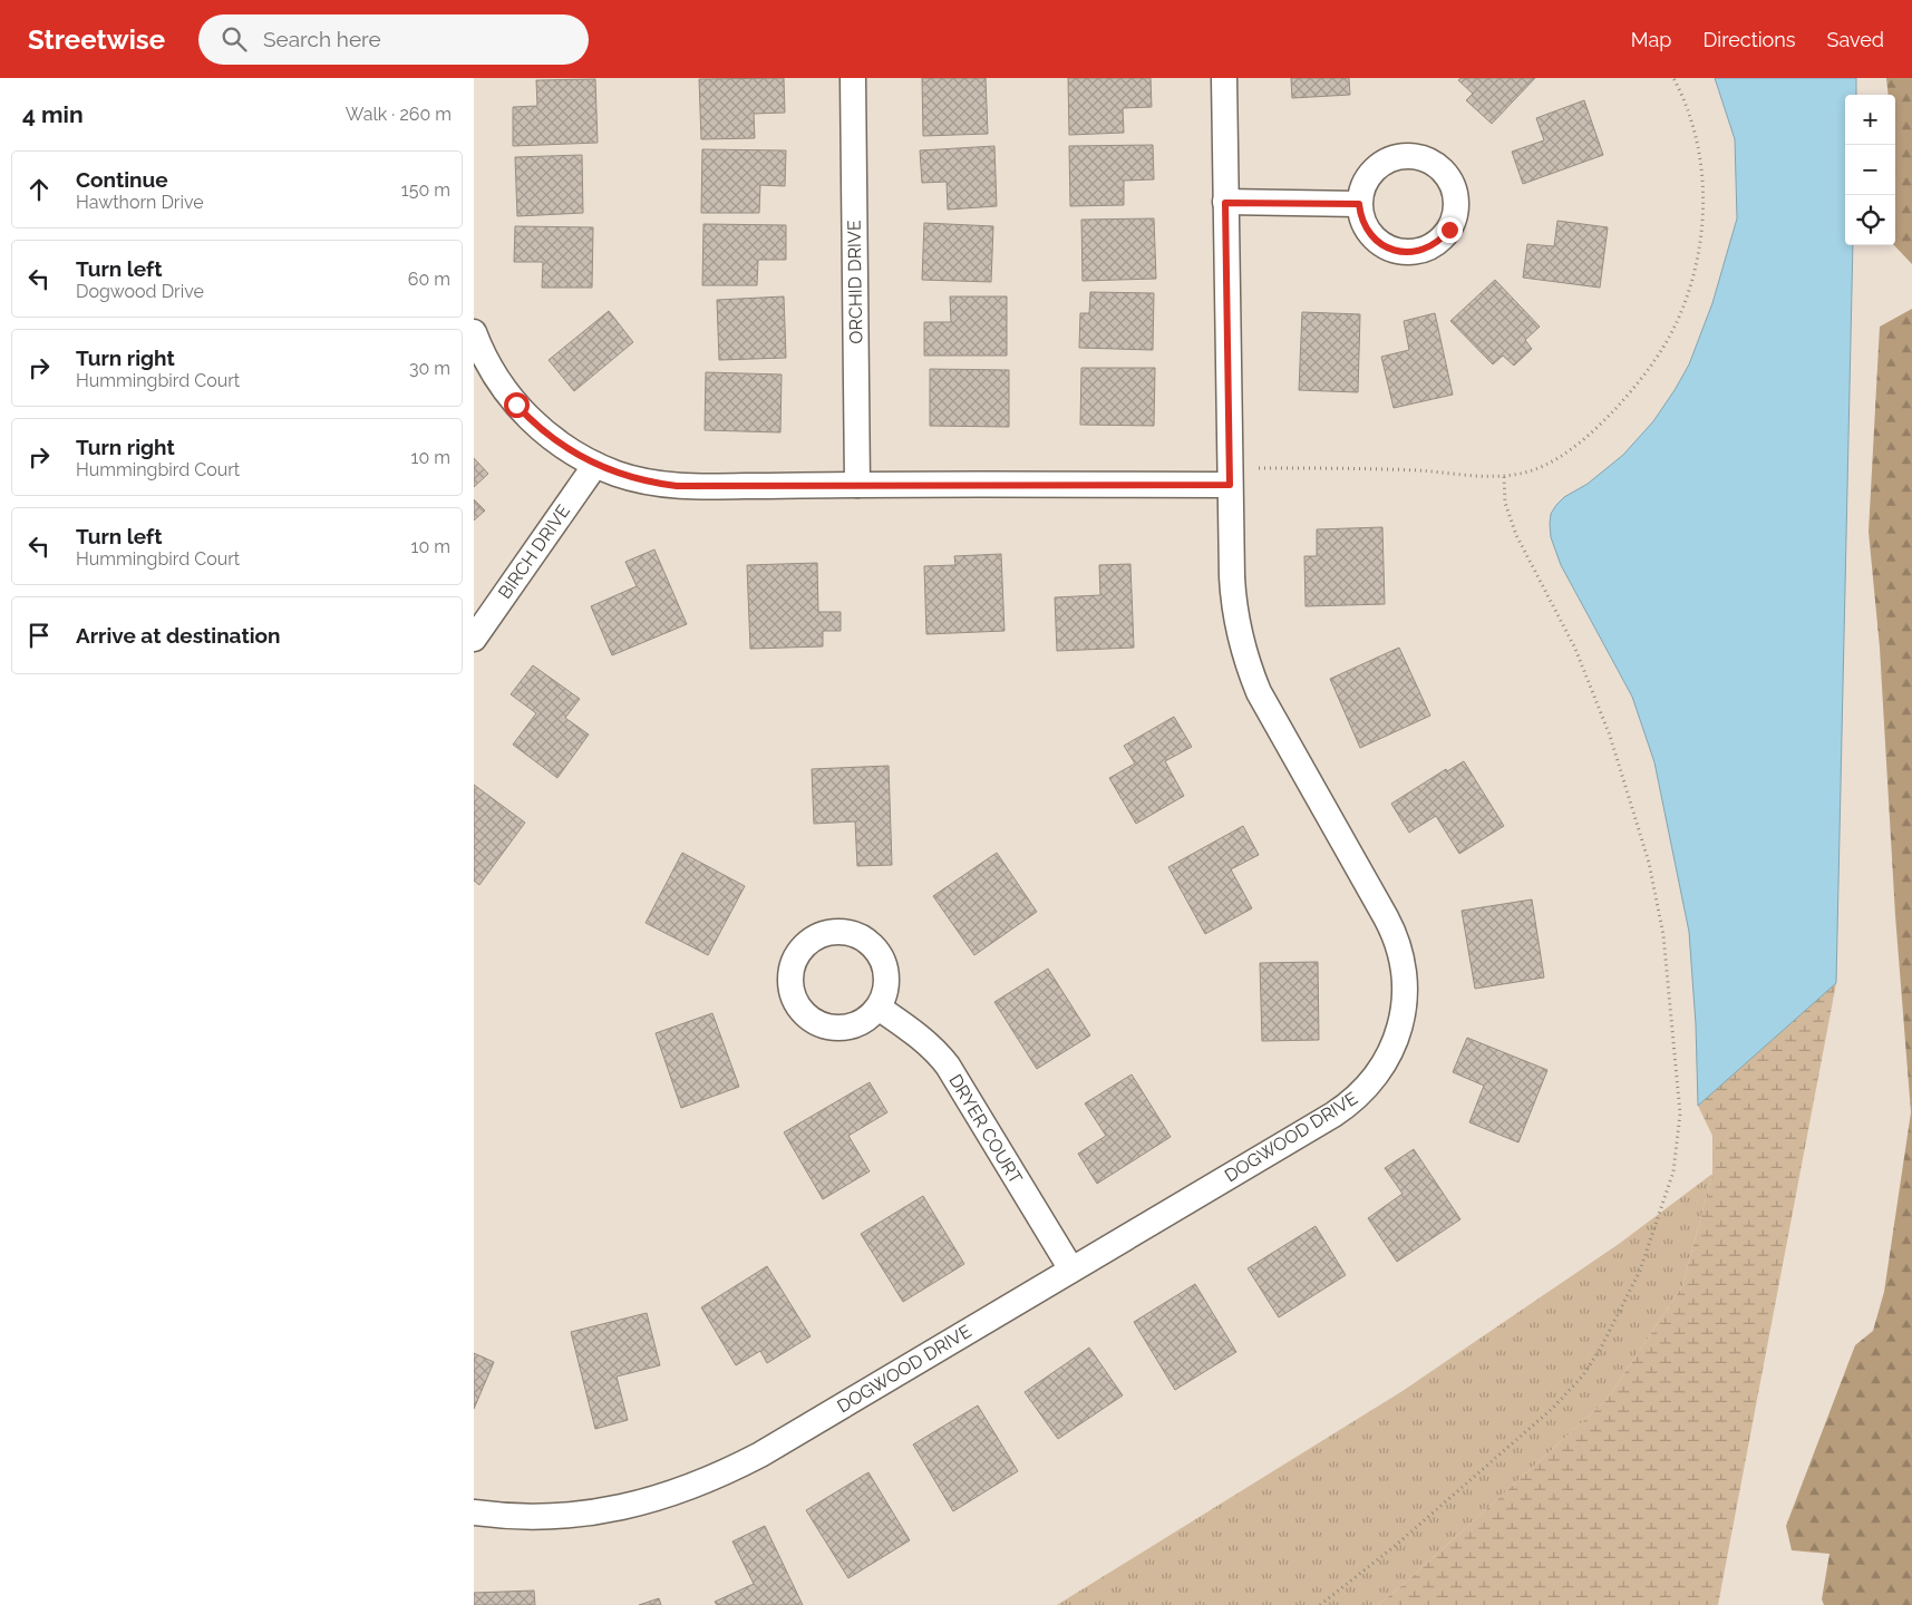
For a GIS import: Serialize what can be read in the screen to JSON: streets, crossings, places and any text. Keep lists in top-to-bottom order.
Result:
{
  "streets": {
    "street": [
      "ORCHID DRIVE",
      "BIRCH DRIVE",
      "DRYER COURT",
      "DOGWOOD DRIVE"
    ]
  },
  "crossings": [
    ["DRYER COURT", "DOGWOOD DRIVE"]
  ],
  "page": {
    "header": "Streetwise",
    "search": "Search here",
    "nav": ["Map", "Directions", "Saved"],
    "heading": ["4 min", "Walk · 260 m"],
    "map_buttons": ["+", "−"],
    "list": [
      ["Continue", "Hawthorn Drive", "150 m"],
      ["Turn left", "Dogwood Drive", "60 m"],
      ["Turn right", "Hummingbird Court", "30 m"],
      ["Turn right", "Hummingbird Court", "10 m"],
      ["Turn left", "Hummingbird Court", "10 m"],
      "Arrive at destination"
    ]
  }
}
